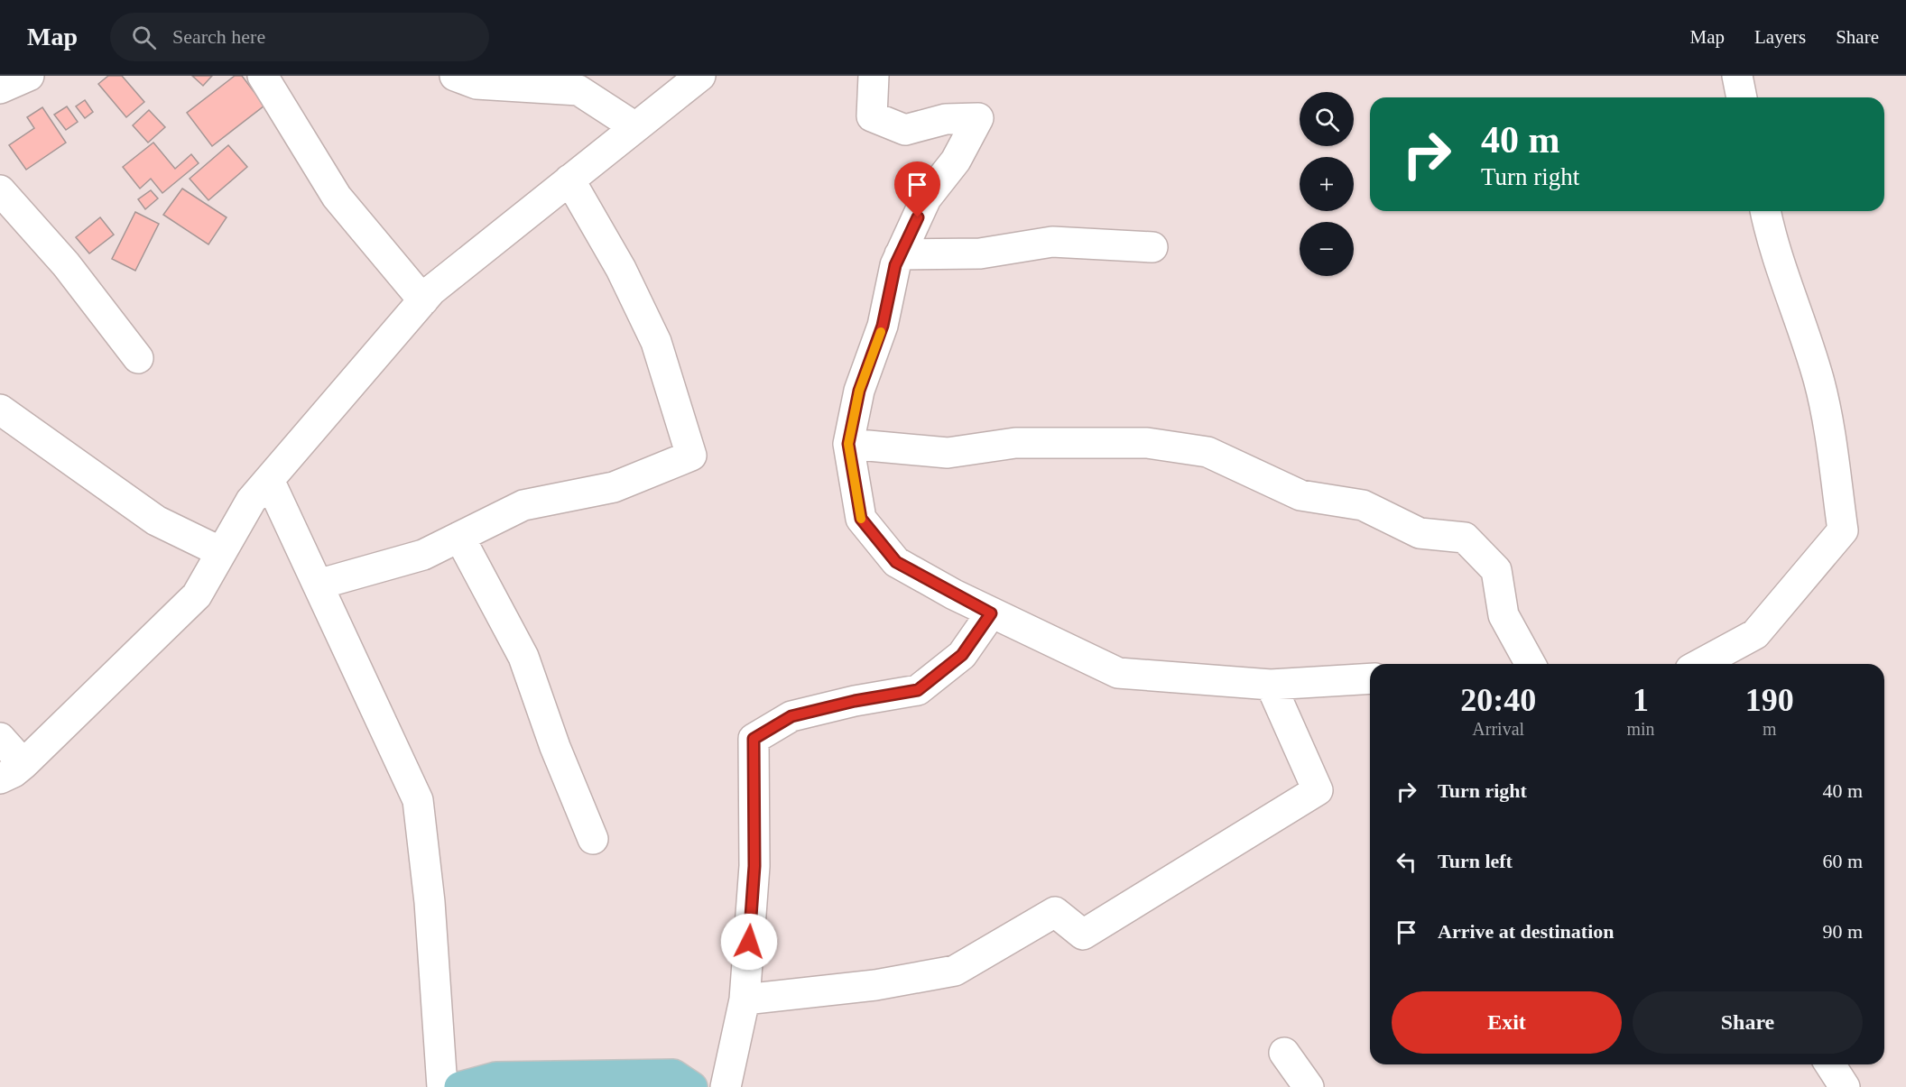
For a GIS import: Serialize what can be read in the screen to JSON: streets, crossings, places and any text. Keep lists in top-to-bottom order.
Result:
{
  "page": {
    "header": "Map",
    "search": "Search here",
    "nav": ["Map", "Layers", "Share"],
    "map_buttons": ["+", "−"],
    "turn": ["40 m", "Turn right"],
    "eta": [
      "20:40",
      "Arrival",
      "1",
      "min",
      "190",
      "m"
    ],
    "list": [
      {
        "name": "Turn right",
        "value": "40 m"
      },
      {
        "name": "Turn left",
        "value": "60 m"
      },
      {
        "name": "Arrive at destination",
        "value": "90 m"
      }
    ],
    "buttons": ["Exit", "Share"]
  }
}
